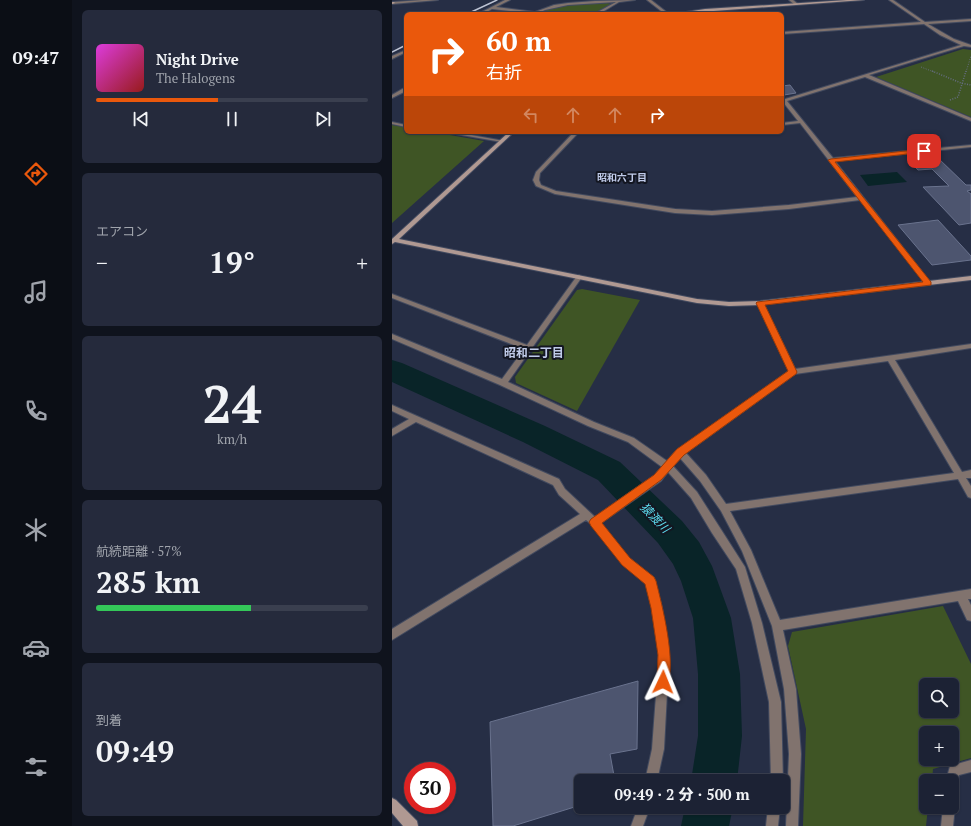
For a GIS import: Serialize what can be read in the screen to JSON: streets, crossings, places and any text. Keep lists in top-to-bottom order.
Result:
{
  "districts": ["昭和六丁目", "昭和二丁目"],
  "water": ["猿渡川"],
  "page": {
    "tabs": "09:47",
    "turn": ["60 m", "右折"],
    "song": ["Night Drive", "The Halogens"],
    "tile": [
      "エアコン",
      ["24", "km/h"],
      ["航続距離 · 57%", "285 km"],
      ["到着", "09:49"]
    ],
    "heat": ["−", "19°", "+"],
    "map_buttons": ["+", "−"],
    "limit": "30",
    "trip": "09:49 · 2 分 · 500 m"
  }
}
